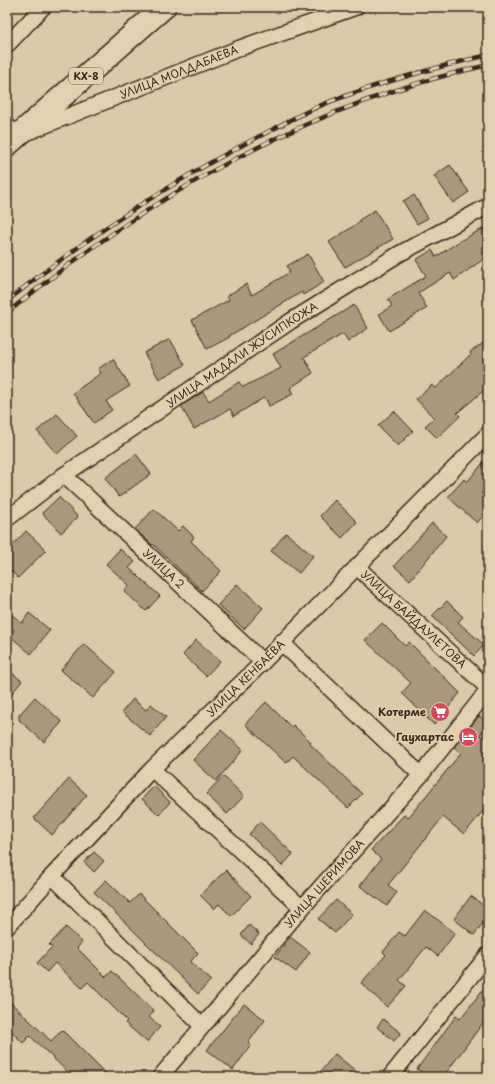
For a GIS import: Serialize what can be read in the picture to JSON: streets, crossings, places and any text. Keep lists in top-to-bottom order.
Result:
{
  "streets": {
    "main road": ["КХ-8"],
    "street": [
      "УЛИЦА МОЛДАБАЕВА",
      "УЛИЦА МАДАЛИ ЖУСИПКОЖА",
      "УЛИЦА 2",
      "УЛИЦА БАЙДАУЛЕТОВА",
      "УЛИЦА КЕНБАЕВА",
      "УЛИЦА ШЕРИМОВА"
    ]
  },
  "crossings": [
    ["УЛИЦА МОЛДАБАЕВА", "КХ-8"],
    ["УЛИЦА МАДАЛИ ЖУСИПКОЖА", "УЛИЦА 2"],
    ["УЛИЦА 2", "УЛИЦА КЕНБАЕВА"],
    ["УЛИЦА БАЙДАУЛЕТОВА", "УЛИЦА КЕНБАЕВА"],
    ["УЛИЦА БАЙДАУЛЕТОВА", "УЛИЦА ШЕРИМОВА"]
  ],
  "places": {
    "supermarket": ["Котерме"],
    "hotel": ["Гаухартас"]
  }
}
